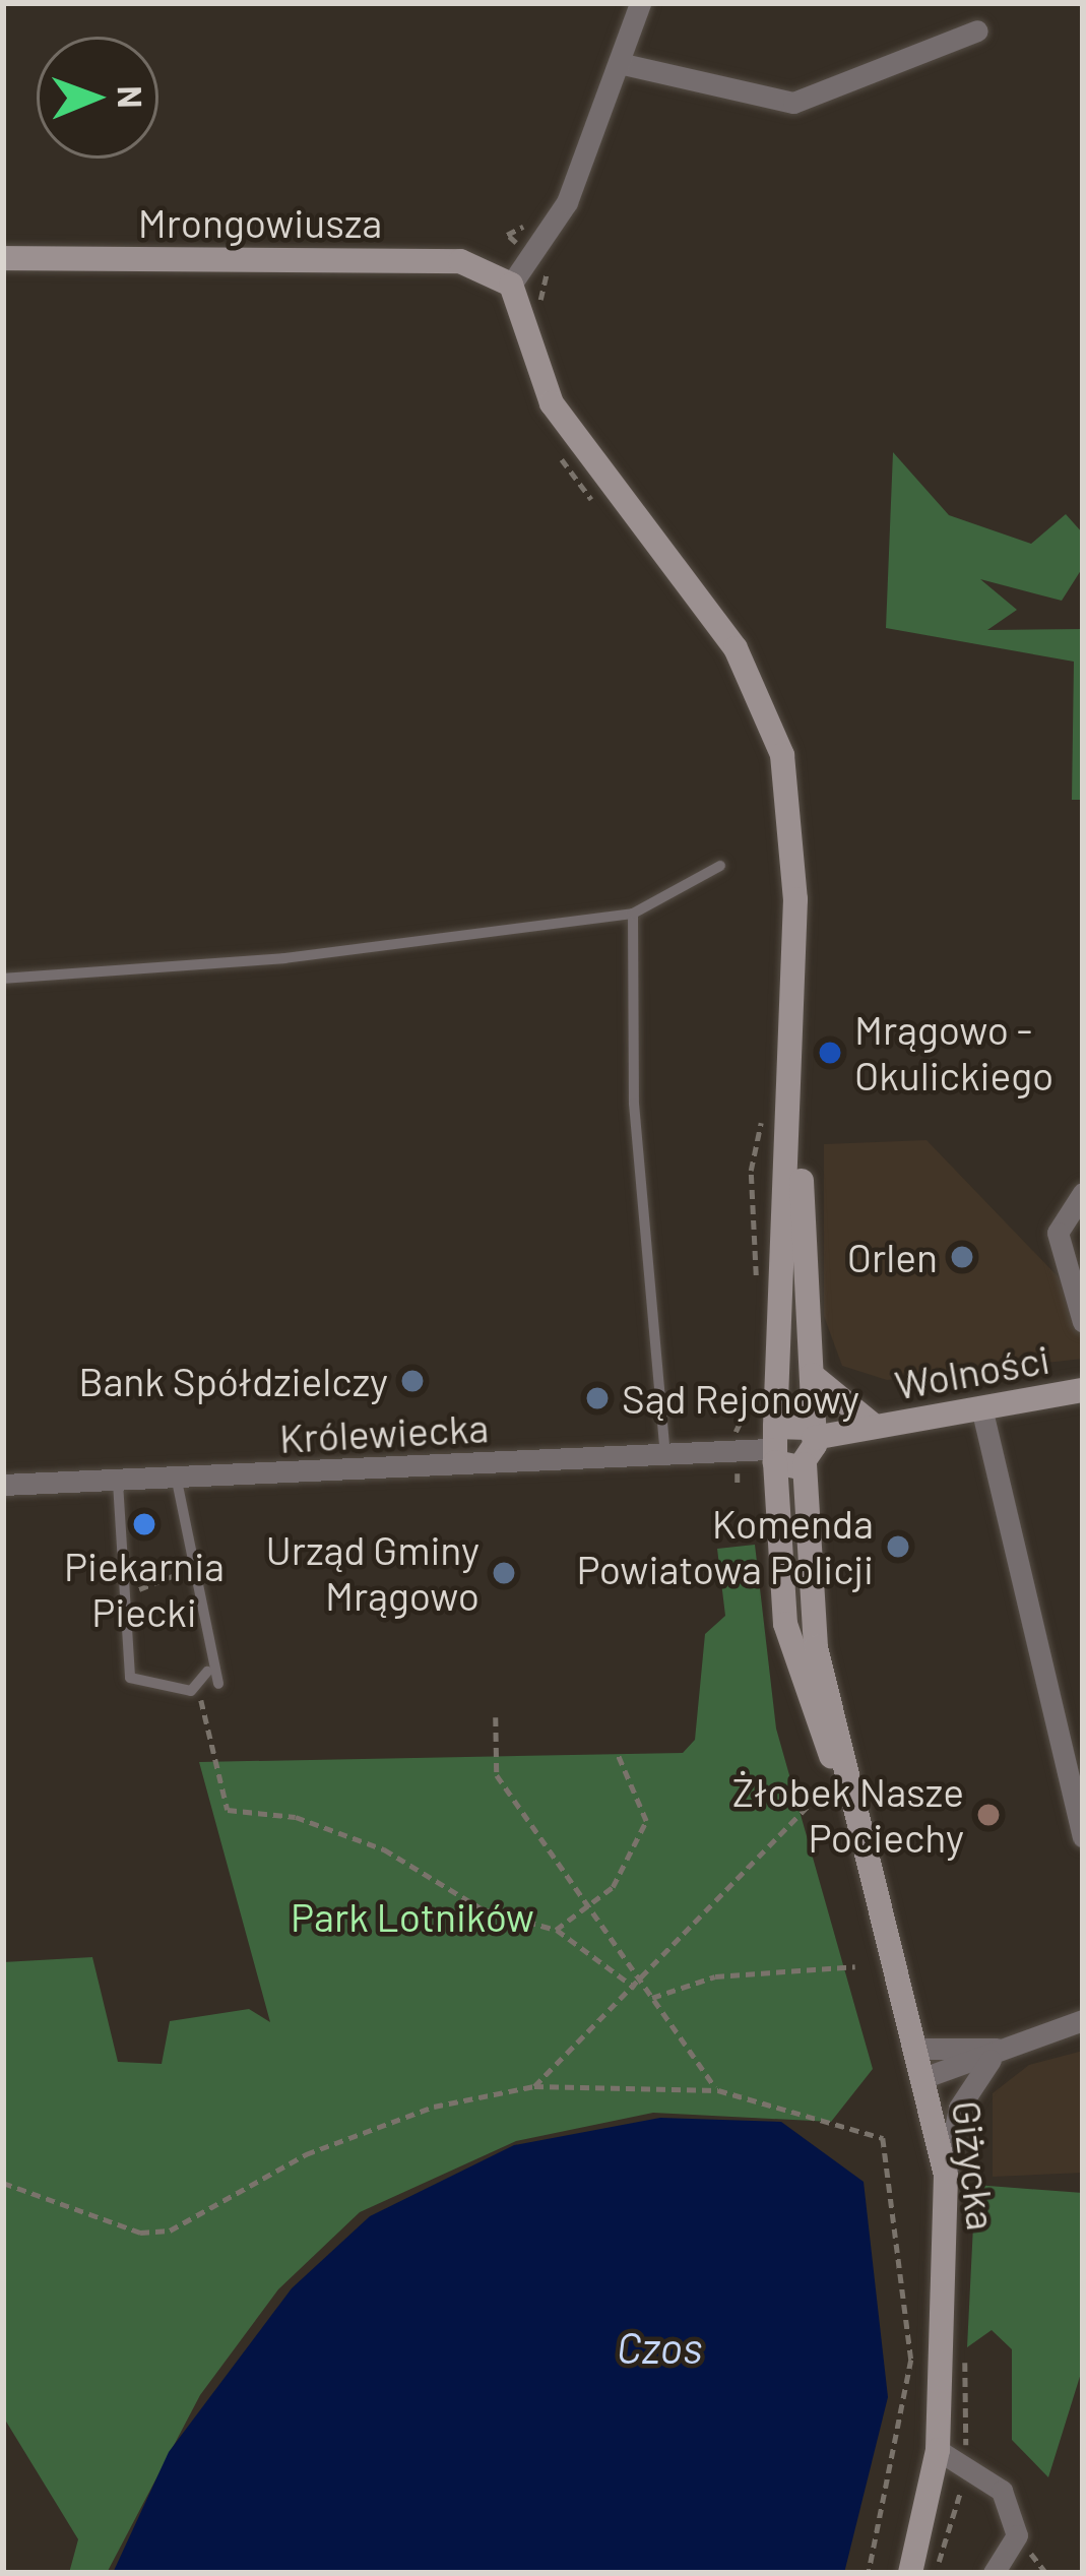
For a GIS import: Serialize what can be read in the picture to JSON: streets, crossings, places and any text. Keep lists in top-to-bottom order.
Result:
{
  "streets": {
    "street": [
      "Mrongowiusza",
      "Wolności",
      "Królewiecka",
      "Giżycka"
    ]
  },
  "crossings": [
    ["Wolności", "Królewiecka"],
    ["Wolności", "Giżycka"],
    ["Królewiecka", "Giżycka"]
  ],
  "water": ["Czos"],
  "parks": ["Park Lotników"],
  "places": [
    "Mrągowo - Okulickiego",
    "Orlen",
    "Bank Spółdzielczy",
    "Sąd Rejonowy",
    "Piekarnia Piecki",
    "Komenda Powiatowa Policji",
    "Urząd Gminy Mrągowo",
    "Żłobek Nasze Pociechy"
  ],
  "north": "right"
}
